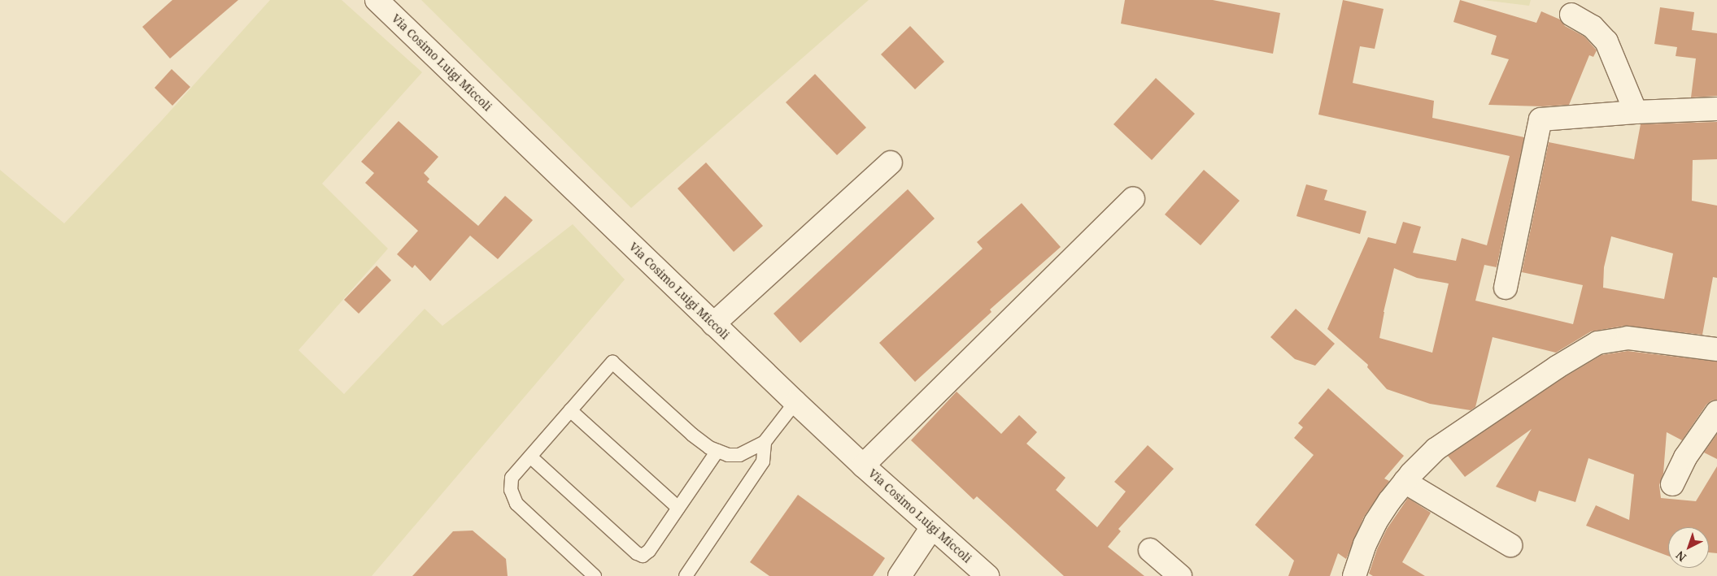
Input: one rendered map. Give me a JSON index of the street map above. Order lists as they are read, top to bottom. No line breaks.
{"streets":{"street":["Via Cosimo Luigi Miccoli"]},"north":"bottom left"}
